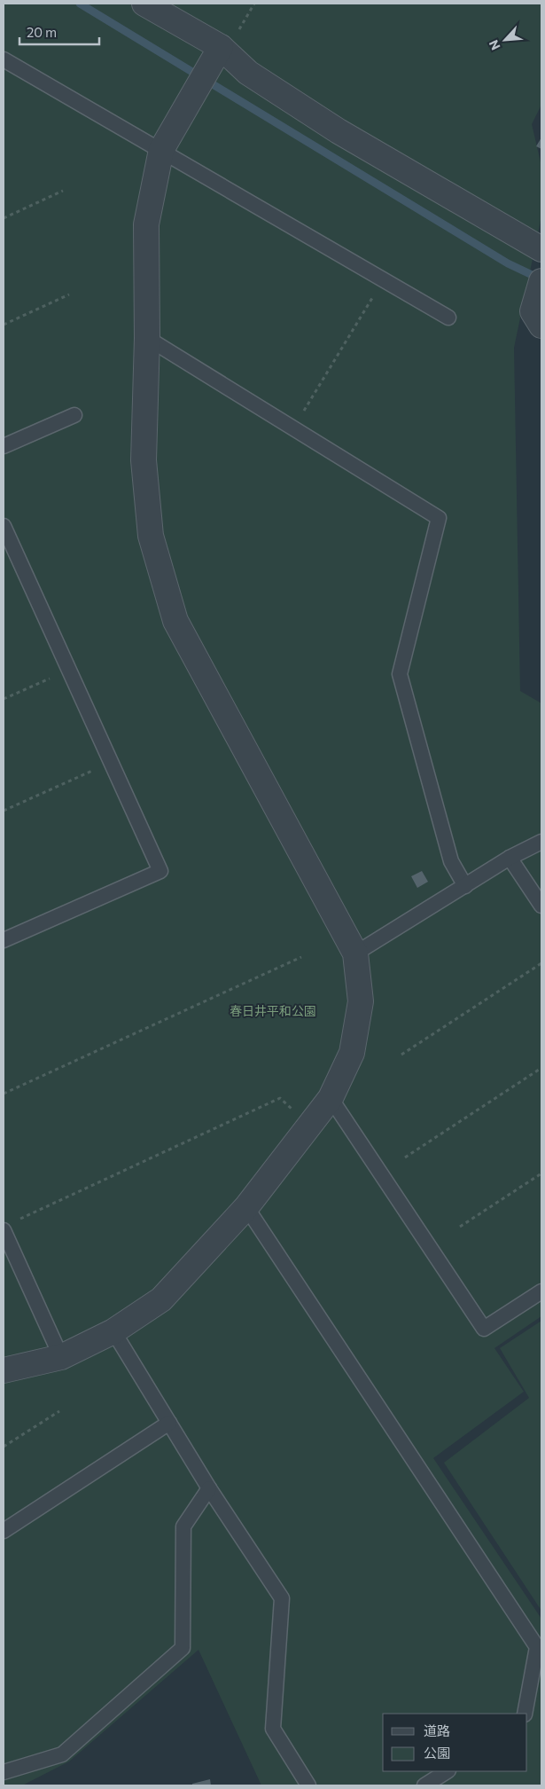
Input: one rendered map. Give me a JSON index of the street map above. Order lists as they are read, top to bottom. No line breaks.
{"parks":["春日井平和公園"],"legend":["道路","公園"],"scale_bar":"20 m","north":"bottom left"}
